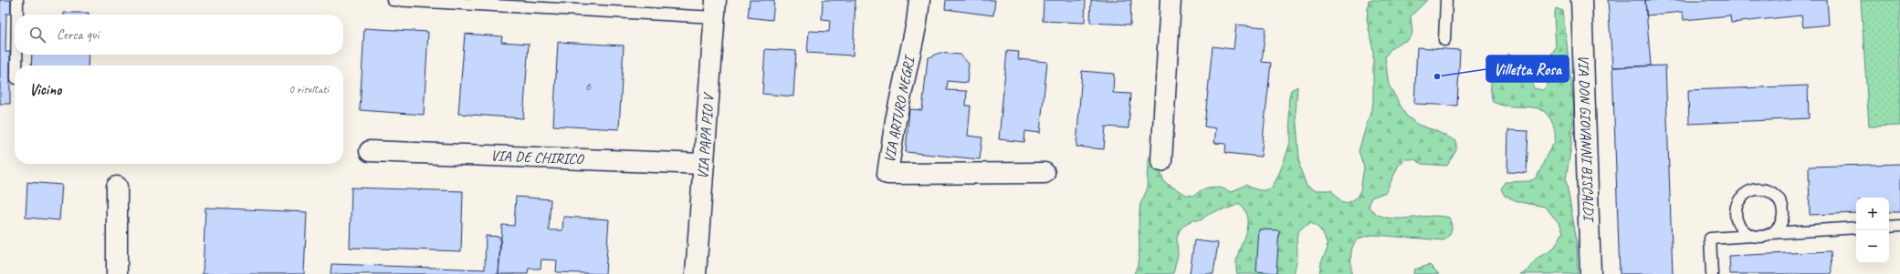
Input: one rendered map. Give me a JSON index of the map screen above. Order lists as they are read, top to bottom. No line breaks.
{"streets":{"street":["VIA ARTURO NEGRI","VIA PAPA PIO V","VIA DON GIOVANNI BISCALDI","VIA DE CHIRICO"]},"crossings":[["VIA PAPA PIO V","VIA DE CHIRICO"]],"places":["Villetta Rosa"],"house_numbers":["6"],"page":{"search":"Cerca qui","heading":["Vicino","0 risultati"],"map_buttons":["+","−"]}}
